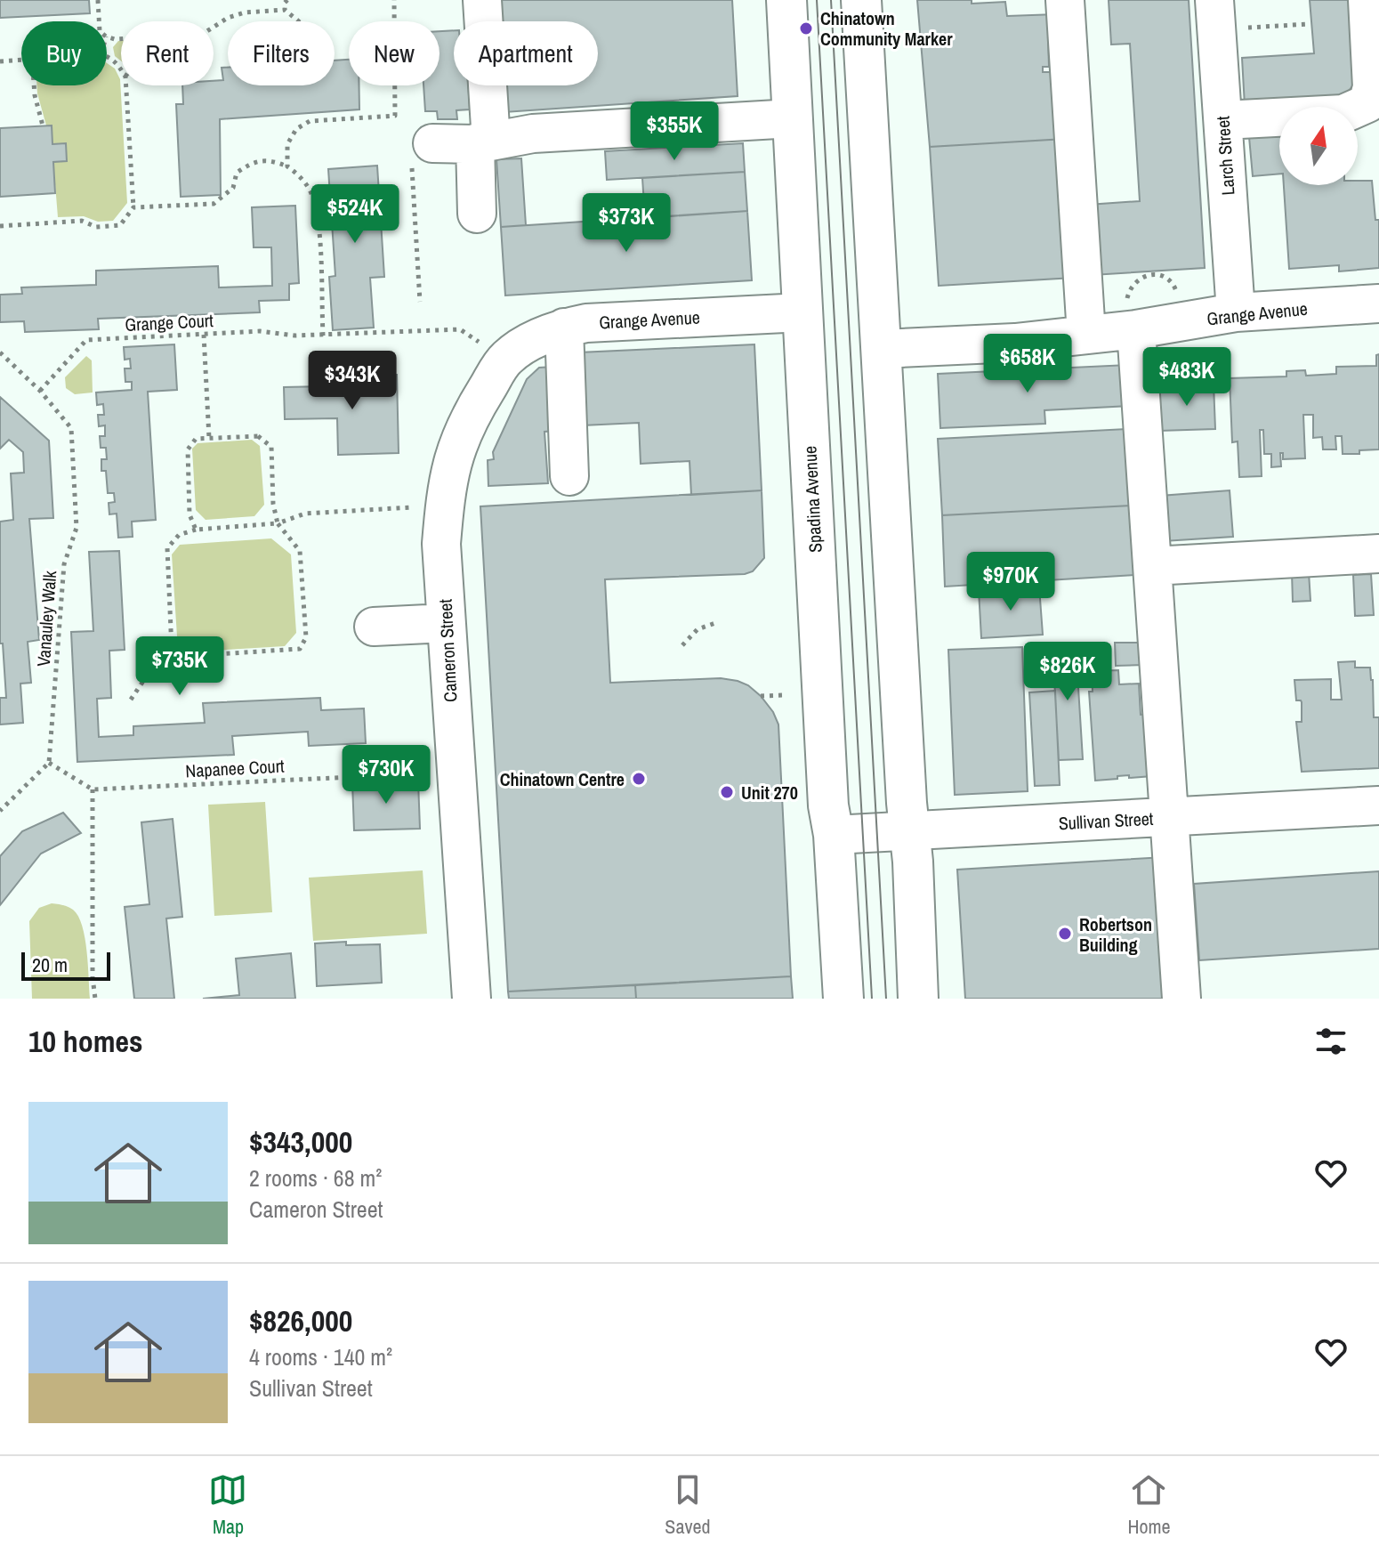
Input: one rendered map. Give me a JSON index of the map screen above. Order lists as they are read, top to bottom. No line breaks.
{"streets":{"main road":["Spadina Avenue"],"street":["Larch Street","Grange Avenue","Cameron Street","Sullivan Street"],"path":["Grange Court","Vanauley Walk","Napanee Court"]},"crossings":[["Larch Street","Grange Avenue"],["Grange Avenue","Grange Court"],["Grange Avenue","Spadina Avenue"],["Grange Avenue","Cameron Street"],["Grange Court","Vanauley Walk"],["Grange Court","Cameron Street"],["Spadina Avenue","Sullivan Street"]],"places":["Chinatown Community Marker","Chinatown Centre","Unit 270","Robertson Building"],"scale_bar":"20 m","north":"top","page":{"chip":["Buy","Rent","Filters","New","Apartment"],"price":["$355K","$524K","$373K","$658K","$483K","$343K","$970K","$735K","$826K","$730K"],"scale":"20 m","heading":"10 homes","list":[{"name":"$343,000","note":"2 rooms · 68 m² · Cameron Street"},{"name":"$826,000","note":"4 rooms · 140 m² · Sullivan Street"}],"tabs":["Map","Saved","Home"]}}
